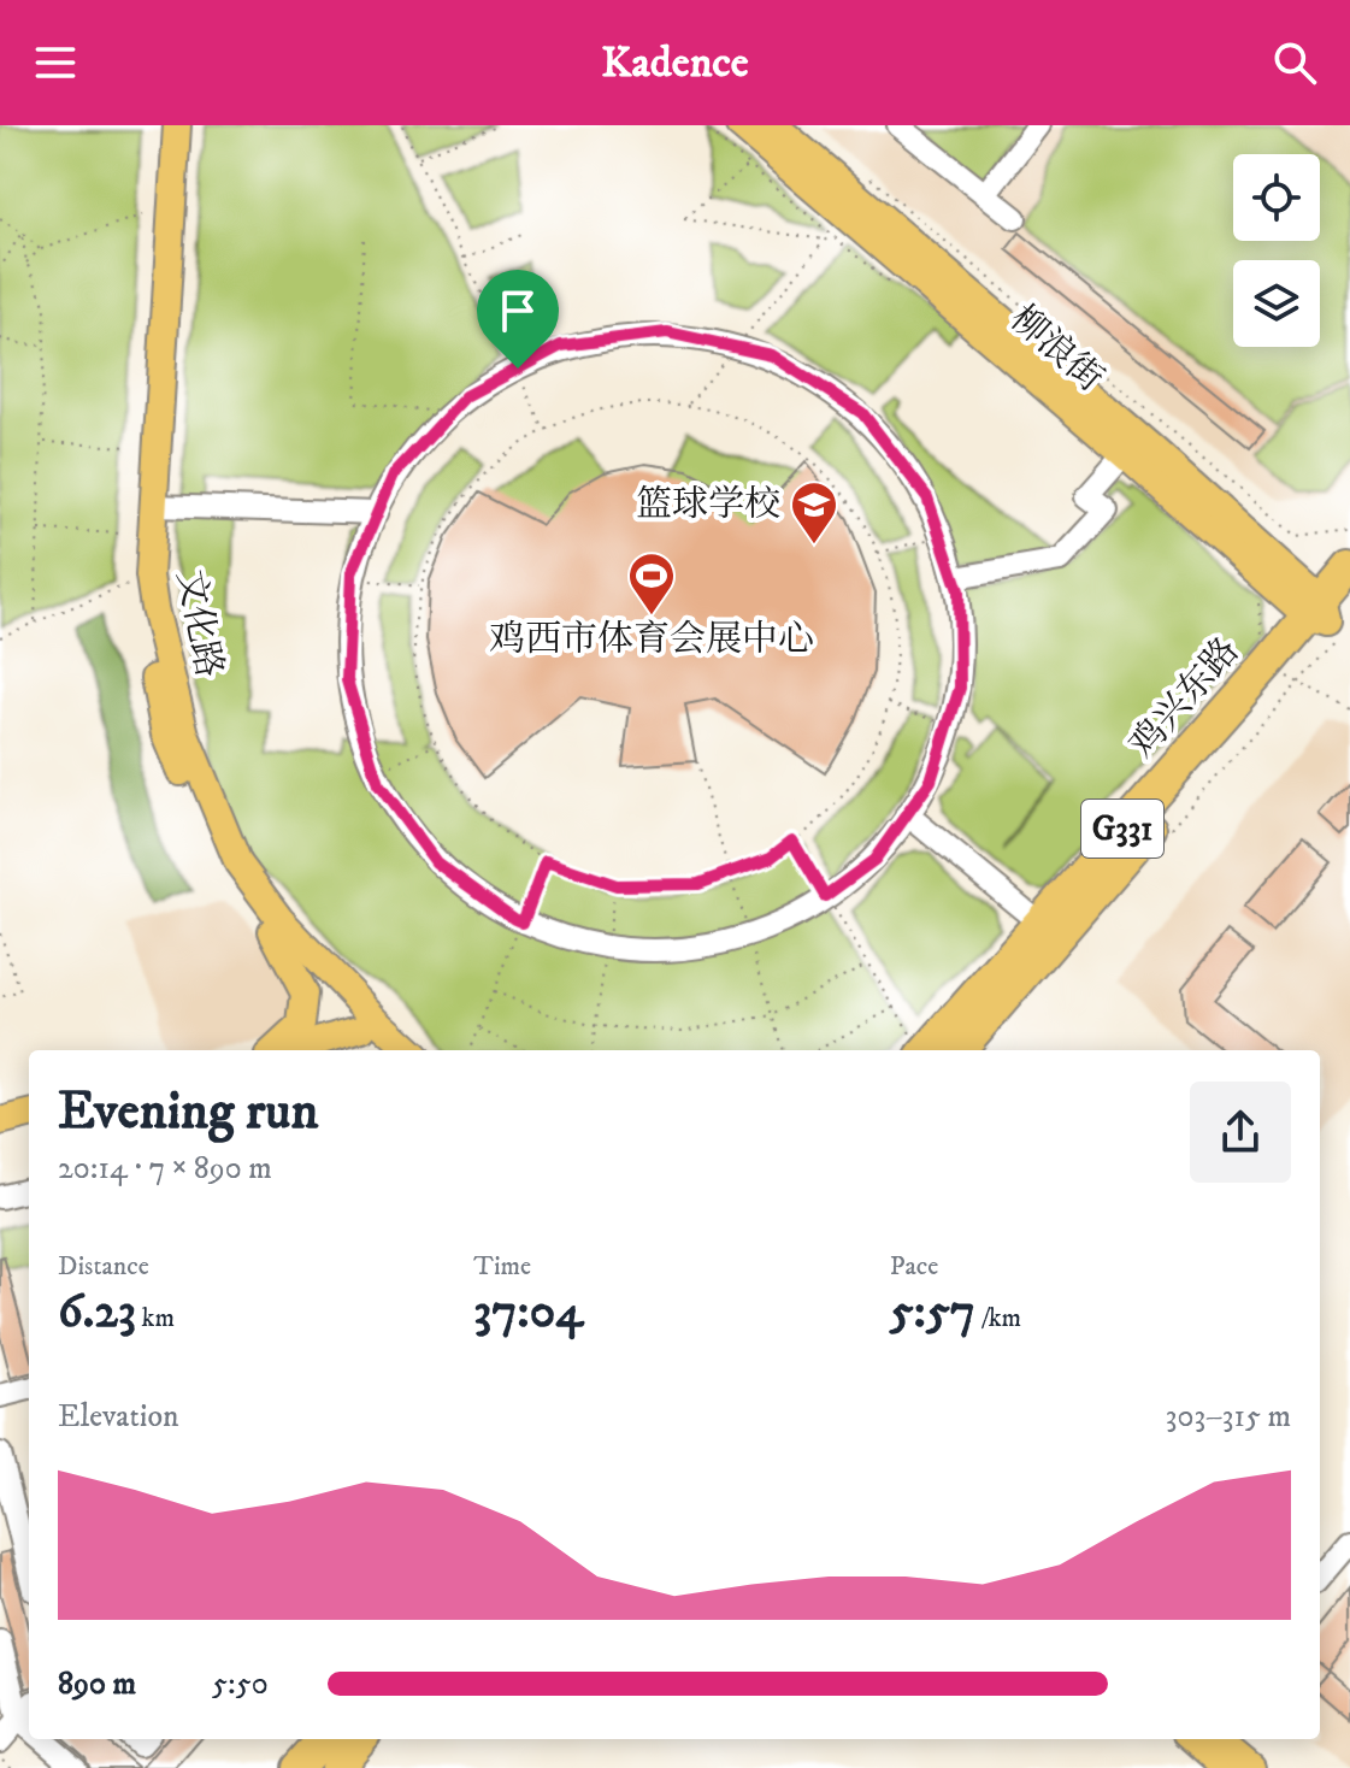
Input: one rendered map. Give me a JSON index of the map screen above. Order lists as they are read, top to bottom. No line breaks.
{"streets":{"highway":["鸡兴东路","G331"],"main road":["柳浪街","文化路"]},"crossings":[["柳浪街","鸡兴东路"]],"places":{"school or university":["篮球学校"],"sports":["鸡西市体育会展中心"]},"page":{"header":"Kadence","heading":["Evening run","20:14 · 7 × 890 m"],"stats":[["Distance","6.23 km"],["Time","37:04"],["Pace","5:57 /km"]],"chart":["Elevation","303–315 m"],"list":[{"name":"890 m","note":"5:50"}]}}
